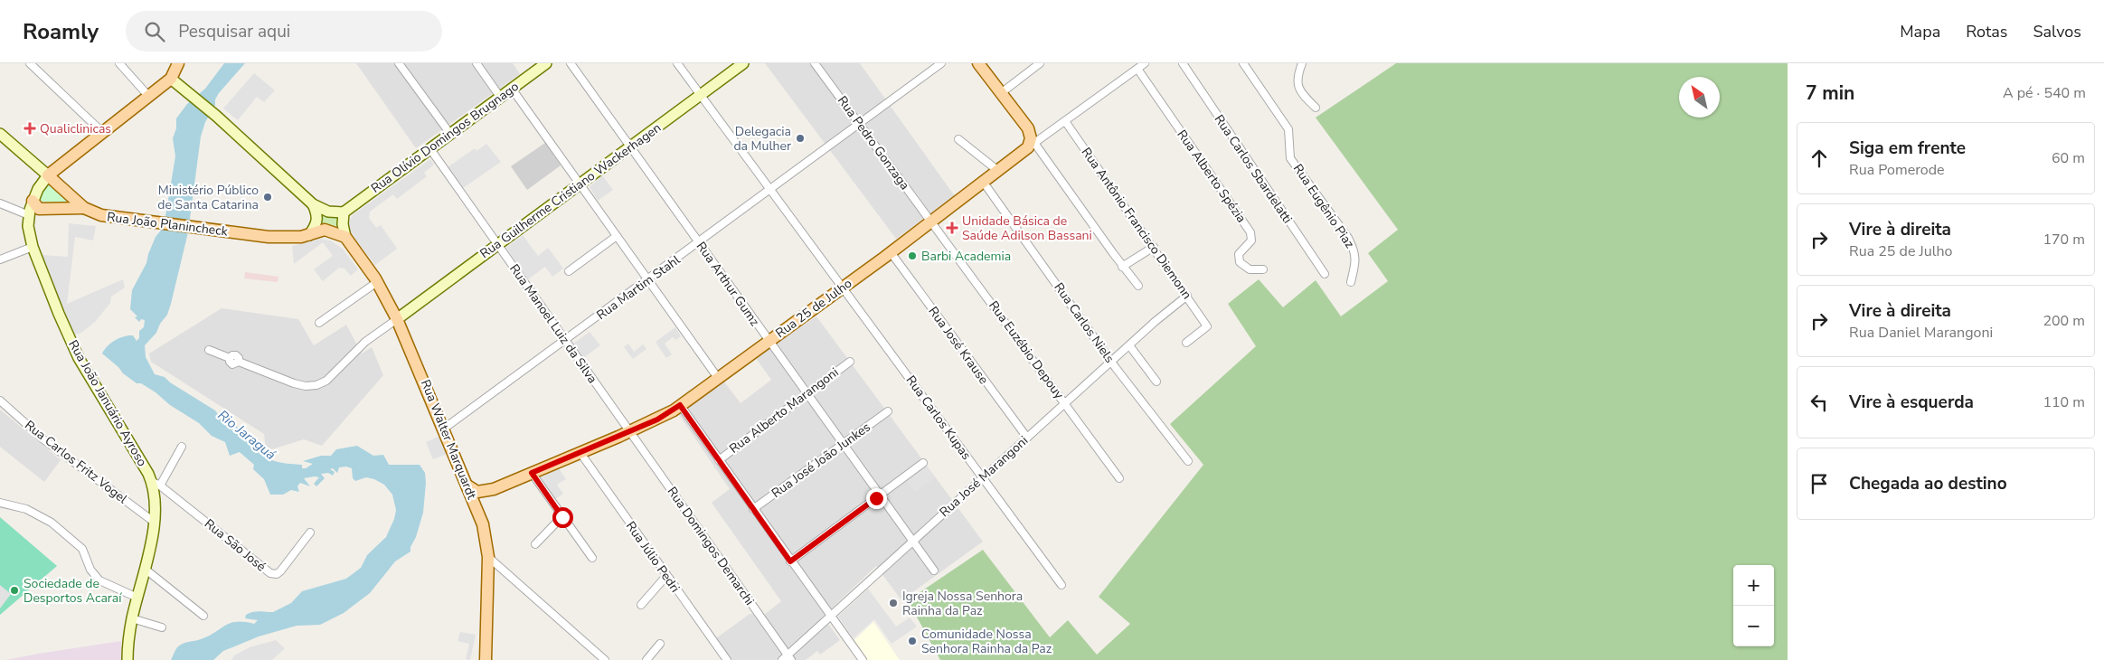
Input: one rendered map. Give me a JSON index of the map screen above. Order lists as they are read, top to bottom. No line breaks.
{"streets":{"main road":["Rua Olívio Domingos Brugnago","Rua Guilherme Cristiano Wackerhagen","Rua João Planincheck","Rua 25 de Julho","Rua João Januário Ayroso","Rua Walter Marquardt"],"street":["Rua Pedro Gonzaga","Rua Carlos Sbardelatti","Rua Alberto Spézia","Rua Eugênio Piaz","Rua Antônio Francisco Diemonn","Rua Arthur Gumz","Rua Martim Stahl","Rua Carlos Niels","Rua Manoel Luiz da Silva","Rua José Krause","Rua Euzébio Depouy","Rua Alberto Marangoni","Rua Carlos Kupas","Rua José João Junkes","Rua Carlos Fritz Vogel","Rua José Marangoni","Rua São José","Rua Domingos Demarchi","Rua Júlio Pedri"]},"crossings":[["Rua Olívio Domingos Brugnago","Rua Manoel Luiz da Silva"],["Rua Olívio Domingos Brugnago","Rua Walter Marquardt"],["Rua Pedro Gonzaga","Rua Martim Stahl"],["Rua Pedro Gonzaga","Rua 25 de Julho"],["Rua Pedro Gonzaga","Rua Euzébio Depouy"],["Rua Guilherme Cristiano Wackerhagen","Rua Arthur Gumz"],["Rua Guilherme Cristiano Wackerhagen","Rua Manoel Luiz da Silva"],["Rua Guilherme Cristiano Wackerhagen","Rua Carlos Kupas"],["Rua Guilherme Cristiano Wackerhagen","Rua Walter Marquardt"],["Rua Antônio Francisco Diemonn","Rua José Marangoni"],["Rua João Planincheck","Rua João Januário Ayroso"],["Rua Arthur Gumz","Rua Martim Stahl"],["Rua Arthur Gumz","Rua 25 de Julho"],["Rua Arthur Gumz","Rua Alberto Marangoni"],["Rua Arthur Gumz","Rua José João Junkes"],["Rua Arthur Gumz","Rua José Marangoni"],["Rua Martim Stahl","Rua Manoel Luiz da Silva"],["Rua Martim Stahl","Rua Carlos Kupas"],["Rua Martim Stahl","Rua Walter Marquardt"],["Rua 25 de Julho","Rua Carlos Niels"],["Rua 25 de Julho","Rua Manoel Luiz da Silva"],["Rua 25 de Julho","Rua José Krause"],["Rua 25 de Julho","Rua Euzébio Depouy"],["Rua 25 de Julho","Rua Carlos Kupas"],["Rua 25 de Julho","Rua Walter Marquardt"],["Rua 25 de Julho","Rua Domingos Demarchi"],["Rua 25 de Julho","Rua Júlio Pedri"],["Rua Carlos Niels","Rua José Marangoni"],["Rua Manoel Luiz da Silva","Rua Domingos Demarchi"],["Rua José Krause","Rua José Marangoni"],["Rua Euzébio Depouy","Rua José Marangoni"],["Rua João Januário Ayroso","Rua Carlos Fritz Vogel"],["Rua João Januário Ayroso","Rua São José"],["Rua Carlos Kupas","Rua José Marangoni"],["Rua José Marangoni","Rua Domingos Demarchi"]],"water":["Rio Jaraguá"],"places":{"health":["Qualiclinicas","Unidade Básica de Saúde Adilson Bassani"],"other":["Delegacia da Mulher","Ministério Público de Santa Catarina","Barbi Academia","Sociedade de Desportos Acaraí","Igreja Nossa Senhora Rainha da Paz","Comunidade Nossa Senhora Rainha da Paz"]},"north":"top left","page":{"header":"Roamly","search":"Pesquisar aqui","nav":["Mapa","Rotas","Salvos"],"heading":["7 min","A pé · 540 m"],"list":[["Siga em frente","Rua Pomerode","60 m"],["Vire à direita","Rua 25 de Julho","170 m"],["Vire à direita","Rua Daniel Marangoni","200 m"],["Vire à esquerda","110 m"],"Chegada ao destino"],"map_buttons":["+","−"]}}
